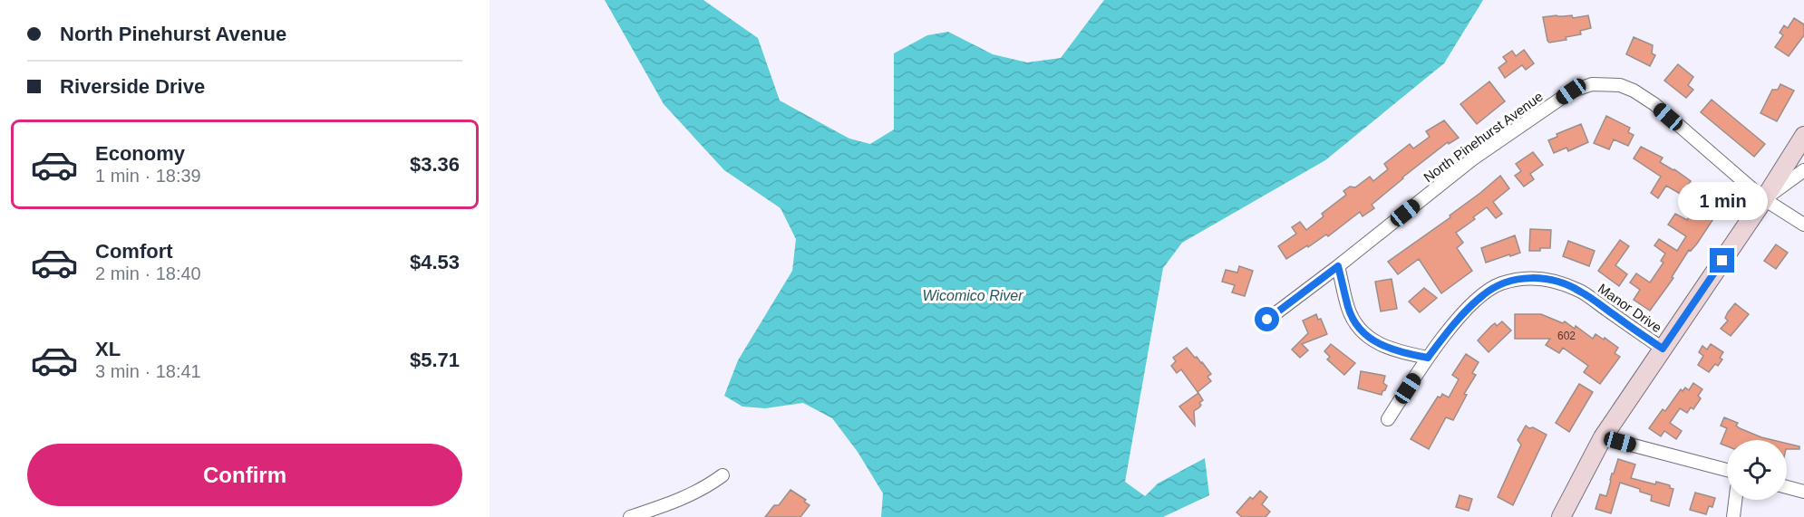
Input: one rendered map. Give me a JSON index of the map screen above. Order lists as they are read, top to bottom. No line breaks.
{"streets":{"street":["North Pinehurst Avenue","Manor Drive"]},"water":["Wicomico River"],"house_numbers":["602"],"page":{"banner":["North Pinehurst Avenue","Riverside Drive"],"list":[{"name":"Economy","note":"1 min · 18:39","value":"$3.36"},{"name":"Comfort","note":"2 min · 18:40","value":"$4.53"},{"name":"XL","note":"3 min · 18:41","value":"$5.71"}],"bubble":"1 min","buttons":"Confirm"}}
